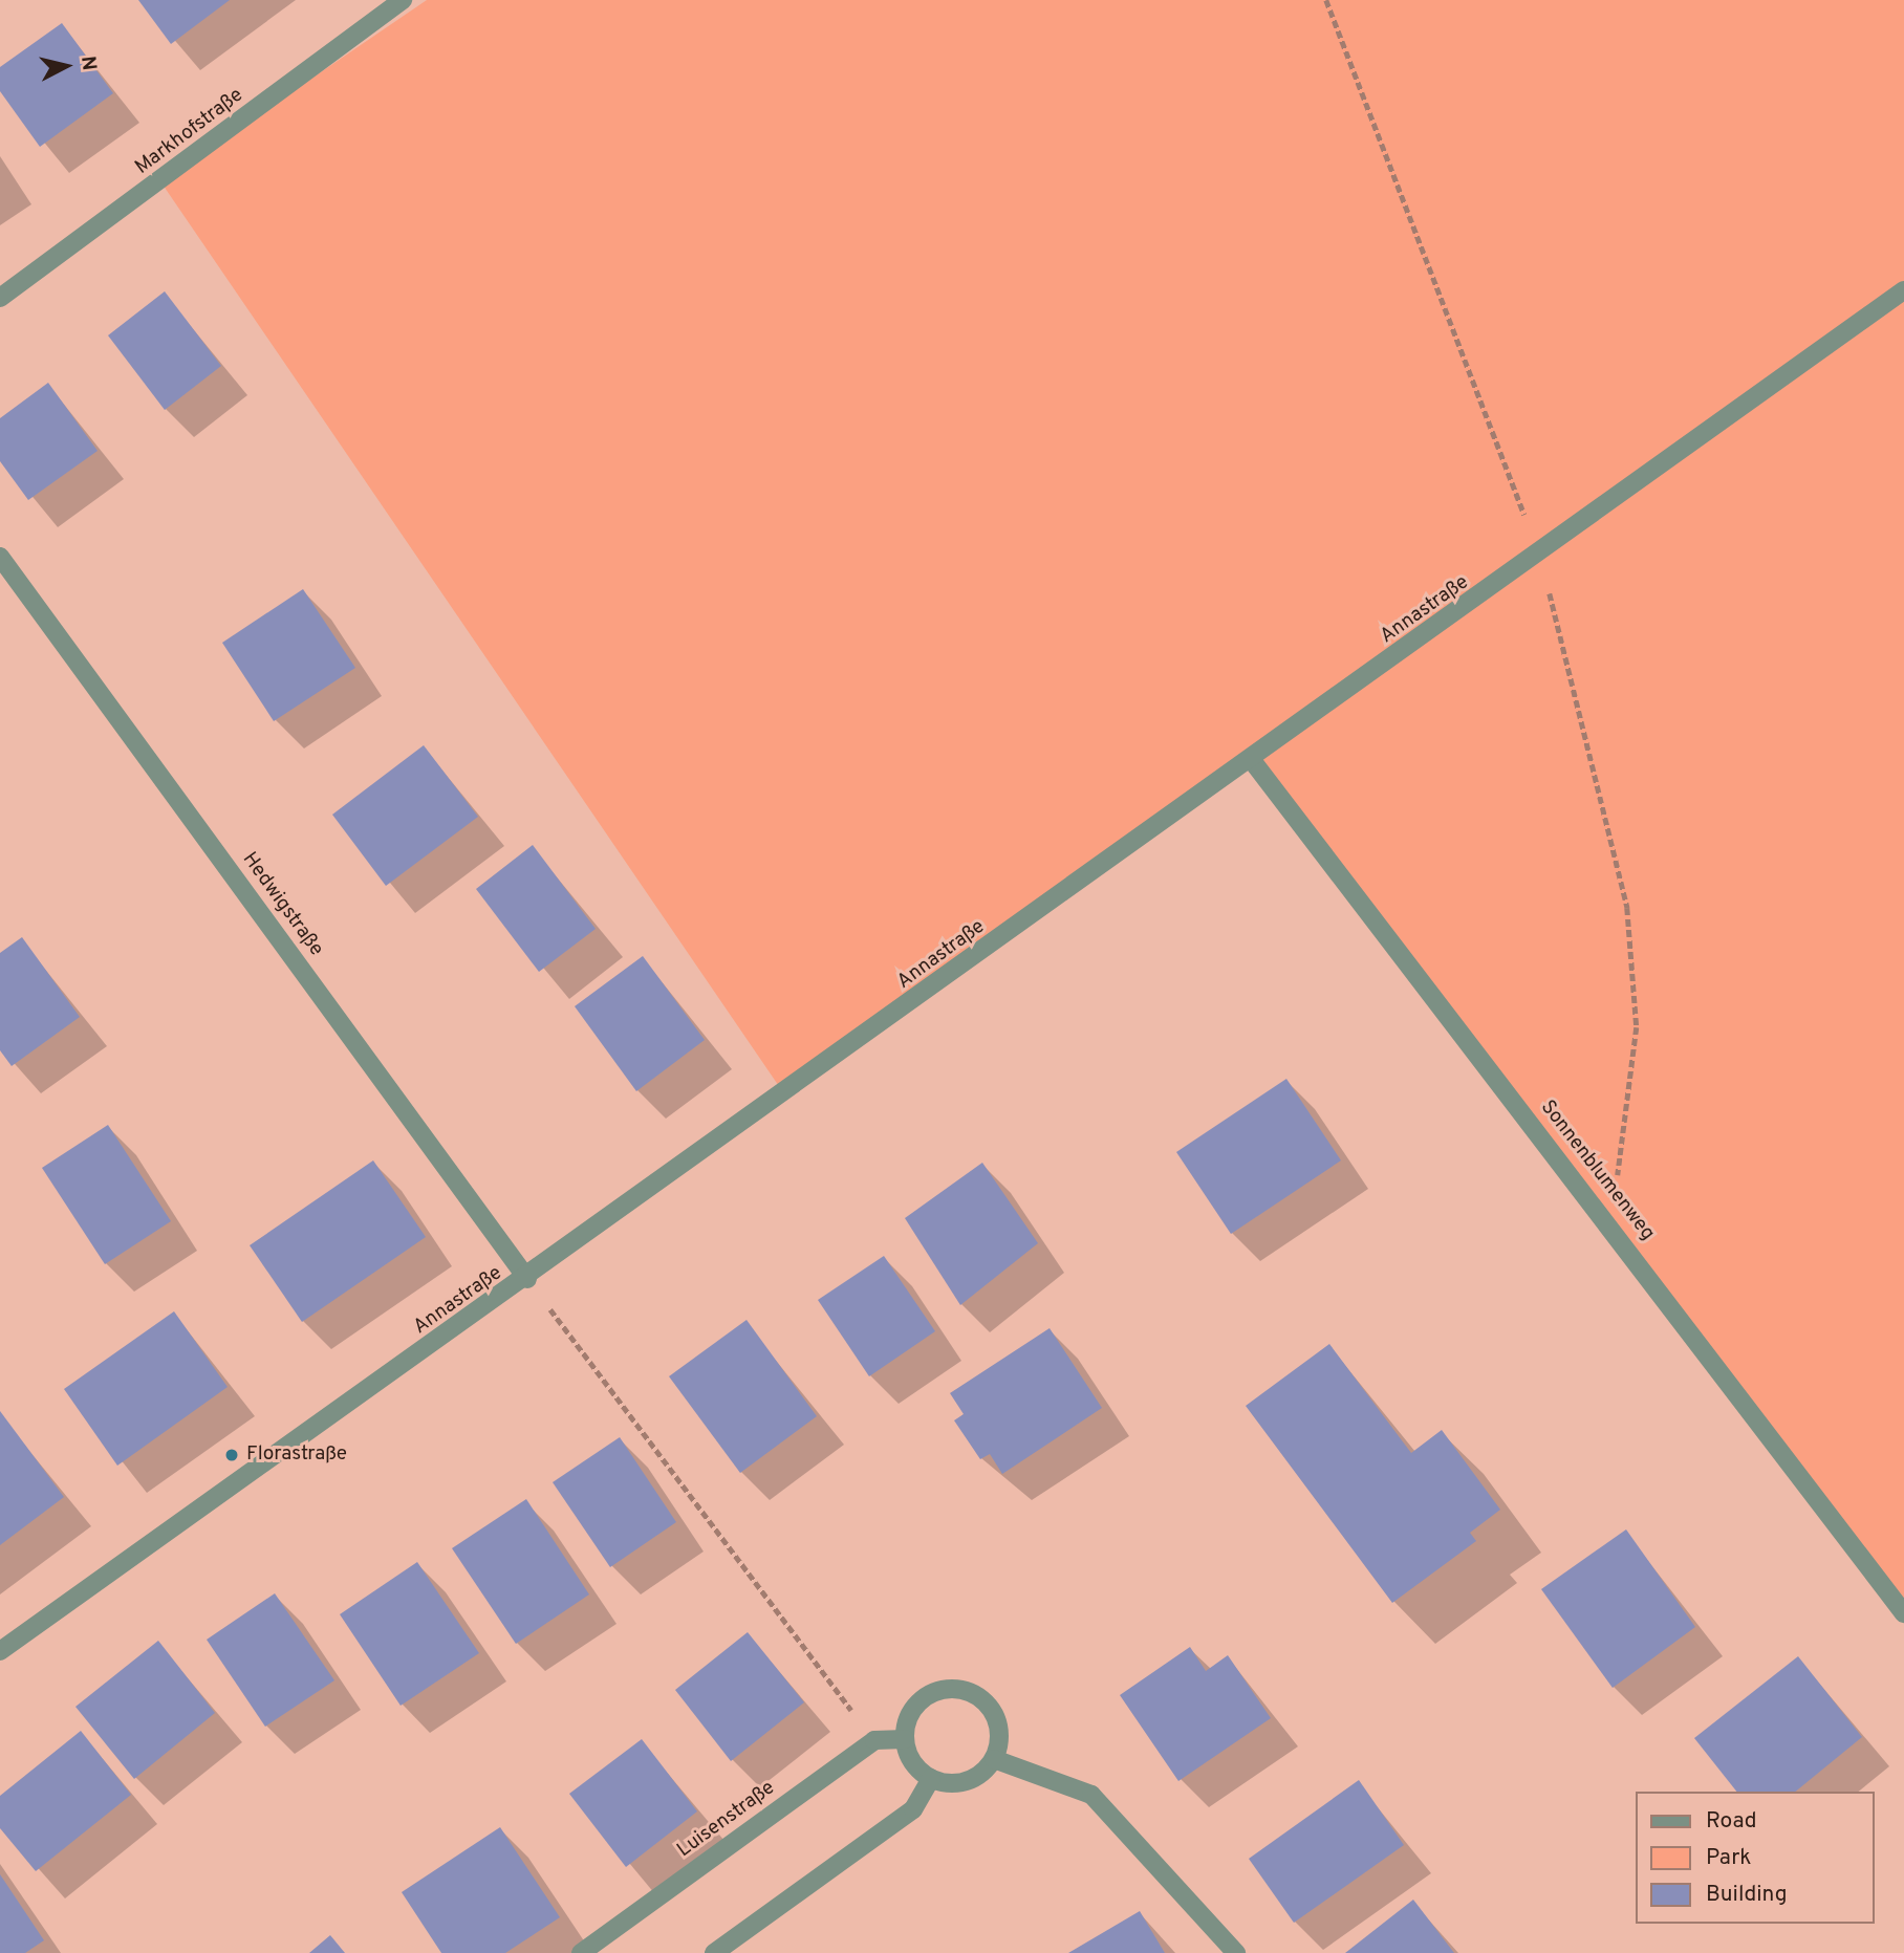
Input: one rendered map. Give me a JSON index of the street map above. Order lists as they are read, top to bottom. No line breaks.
{"streets":{"street":["Markhofstraße","Annastraße","Hedwigstraße","Sonnenblumenweg","Luisenstraße"]},"crossings":[["Annastraße","Hedwigstraße"],["Annastraße","Sonnenblumenweg"]],"places":["Florastraße"],"legend":["Road","Park","Building"],"north":"right"}
